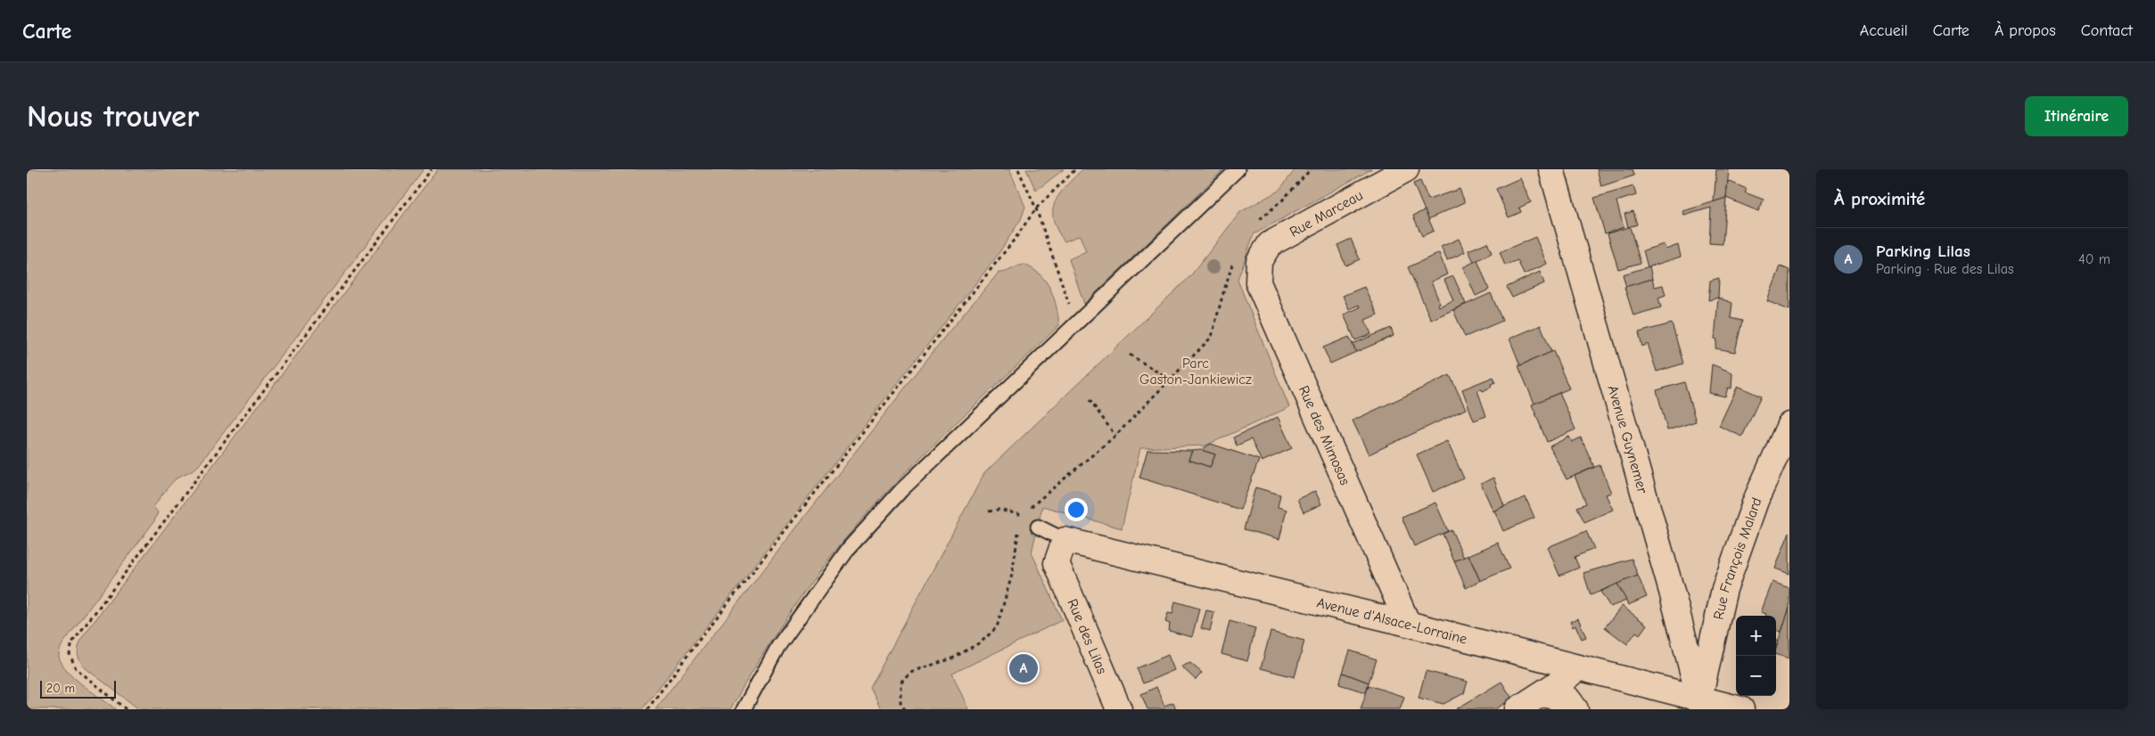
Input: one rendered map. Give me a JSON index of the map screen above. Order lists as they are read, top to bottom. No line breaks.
{"streets":{"street":["Rue Marceau","Rue des Mimosas","Avenue Guynemer","Rue François Malard","Avenue d'Alsace-Lorraine","Rue des Lilas"]},"crossings":[["Rue Marceau","Rue des Mimosas"],["Rue des Mimosas","Avenue d'Alsace-Lorraine"],["Avenue Guynemer","Rue François Malard"],["Avenue Guynemer","Avenue d'Alsace-Lorraine"],["Rue François Malard","Avenue d'Alsace-Lorraine"],["Avenue d'Alsace-Lorraine","Rue des Lilas"]],"parks":["Parc Gaston-Jankiewicz"],"scale_bar":"20 m","page":{"header":"Carte","nav":["Accueil","Carte","À propos","Contact"],"buttons":"Itinéraire","title":"Nous trouver","heading":"À proximité","list":[{"mark":"A","name":"Parking Lilas","note":"Parking · Rue des Lilas","value":"40 m"}],"map_buttons":["+","−"],"pins":"A","scale":"20 m"}}
